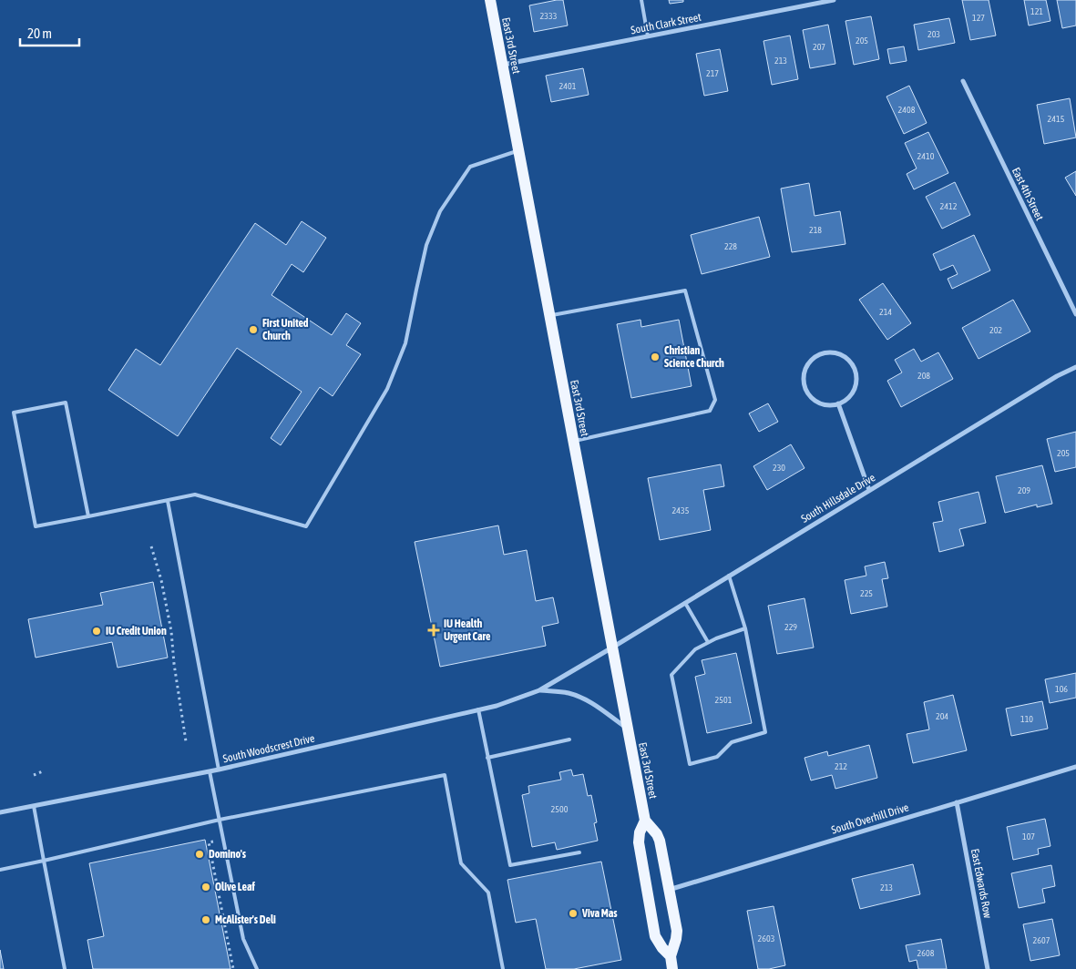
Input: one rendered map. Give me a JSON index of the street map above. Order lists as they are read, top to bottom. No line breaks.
{"streets":{"main road":["East 3rd Street"],"street":["South Clark Street","East 4th Street","South Hillsdale Drive","South Woodscrest Drive","South Overhill Drive","East Edwards Row"]},"crossings":[["South Clark Street","East 3rd Street"],["East 3rd Street","South Hillsdale Drive"],["East 3rd Street","South Woodscrest Drive"],["East 3rd Street","South Overhill Drive"],["South Hillsdale Drive","South Woodscrest Drive"],["South Overhill Drive","East Edwards Row"]],"places":{"other":["First United Church","Christian Science Church","IU Credit Union","Domino's","Olive Leaf","Viva Mas","McAlister's Deli"],"health":["IU Health Urgent Care"]},"house_numbers":["121","2333","127","203","205","207","213","217","2401","2408","2415","2410","2412","218","228","214","202","208","205","230","209","2435","225","229","106","2501","204","110","212","2500","107","213","2603","2607","2608"],"scale_bar":"20 m"}
